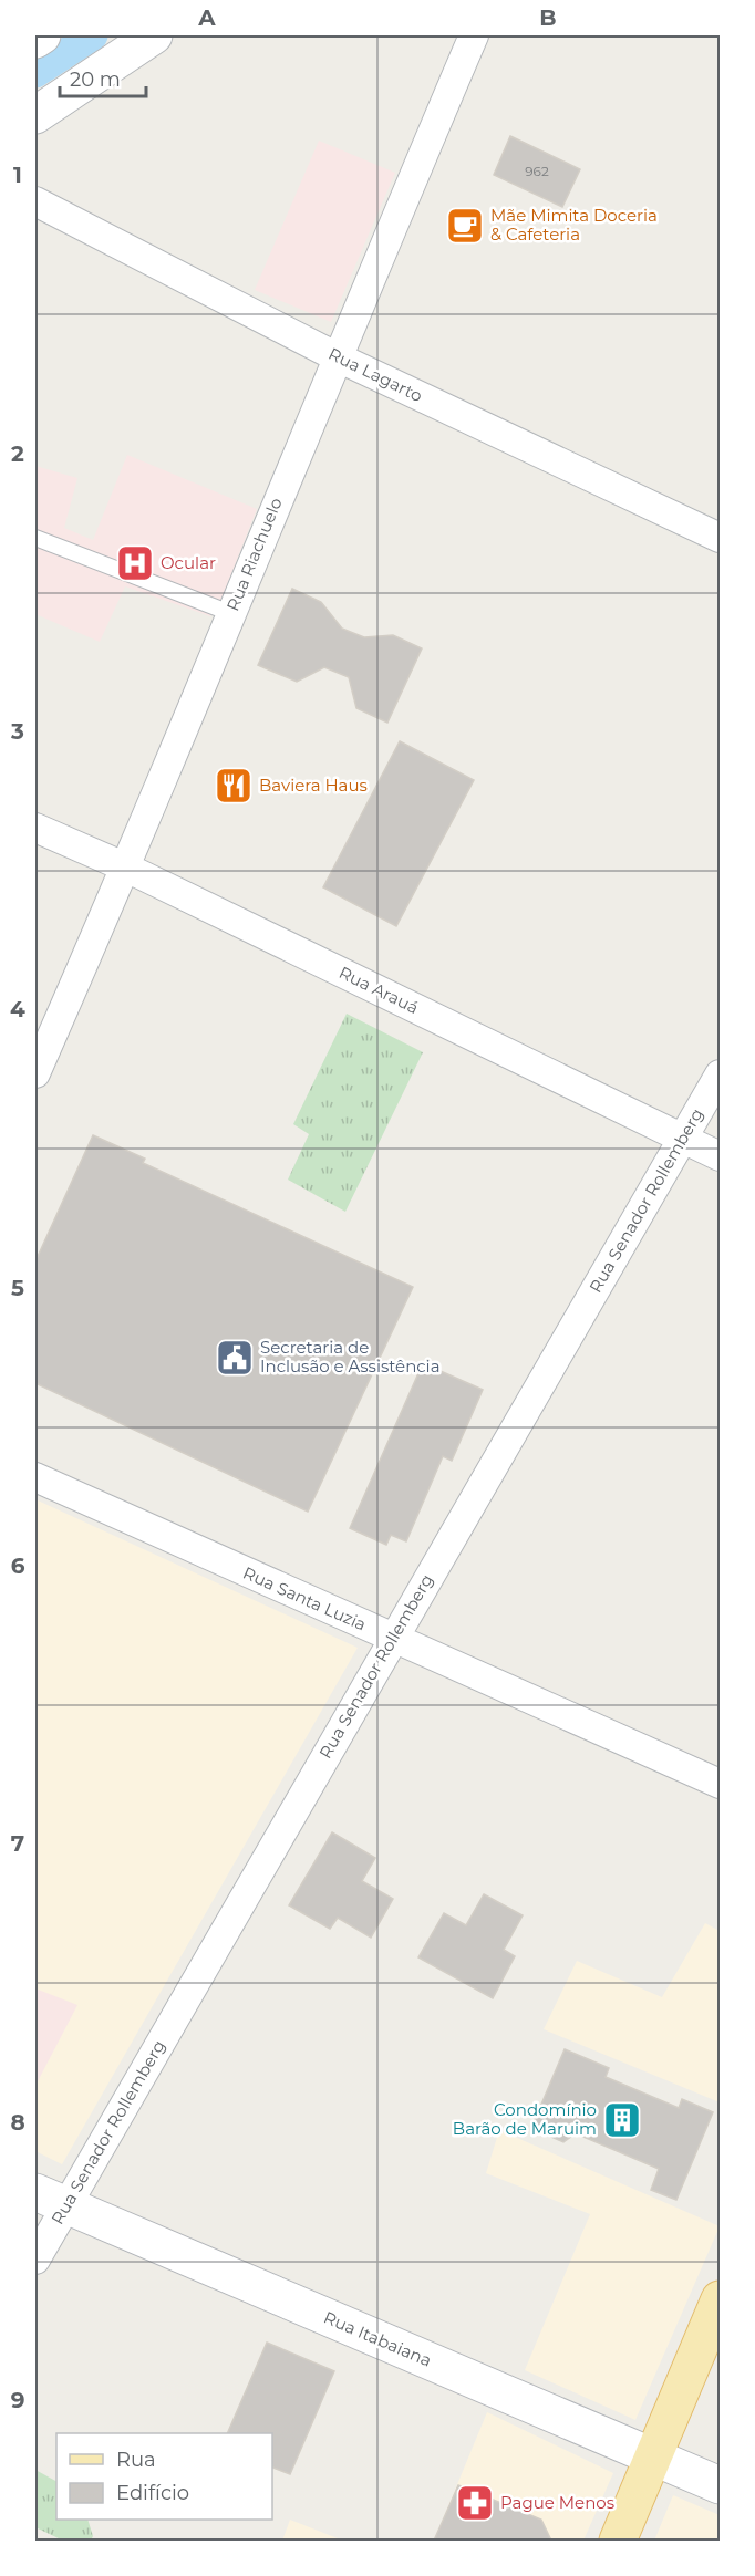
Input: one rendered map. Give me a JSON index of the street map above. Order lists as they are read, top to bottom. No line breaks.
{"streets":{"main road":["Rua Itabaiana"],"street":["Rua Lagarto","Rua Riachuelo","Rua Arauá","Rua Senador Rollemberg","Rua Santa Luzia"]},"crossings":[["Rua Lagarto","Rua Riachuelo"],["Rua Riachuelo","Rua Arauá"],["Rua Arauá","Rua Senador Rollemberg"],["Rua Senador Rollemberg","Rua Santa Luzia"],["Rua Senador Rollemberg","Rua Itabaiana"]],"places":{"cafe":["Mãe Mimita Doceria & Cafeteria"],"hospital":["Ocular"],"restaurant":["Baviera Haus"],"public building":["Secretaria de Inclusão e Assistência"],"building":["Condomínio Barão de Maruim"],"pharmacy":["Pague Menos"]},"house_numbers":["962"],"legend":["Rua","Edifício"],"scale_bar":"20 m","grid":{"columns":["A","B"],"rows":["1","2","3","4","5","6","7","8","9"]}}
